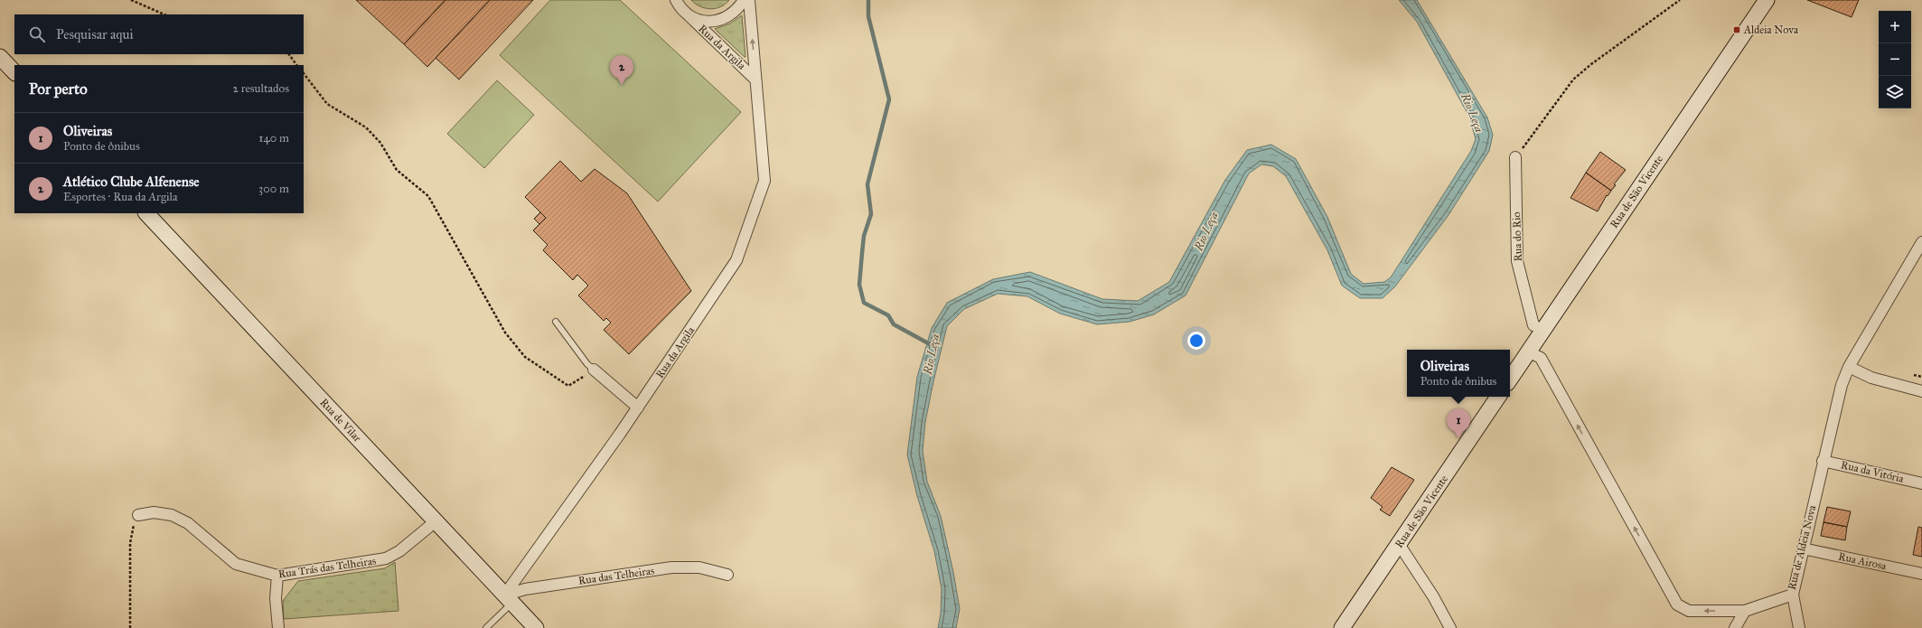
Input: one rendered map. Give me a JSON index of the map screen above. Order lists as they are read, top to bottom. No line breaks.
{"streets":{"main road":["Rua de São Vicente","Rua de Vilar"],"street":["Rua da Argila","Rua do Rio","Rua da Vitória","Rua de Aldeia Nova","Rua Airosa","Rua Trás das Telheiras","Rua das Telheiras"]},"crossings":[["Rua da Argila","Rua de Vilar"],["Rua da Argila","Rua das Telheiras"],["Rua de São Vicente","Rua do Rio"],["Rua de São Vicente","Rua de Aldeia Nova"],["Rua de Vilar","Rua Trás das Telheiras"],["Rua de Vilar","Rua das Telheiras"],["Rua da Vitória","Rua de Aldeia Nova"],["Rua de Aldeia Nova","Rua Airosa"]],"one_way":["Rua de Aldeia Nova"],"water":["Rio Leça"],"places":{"transit":["Aldeia Nova"]},"page":{"map_buttons":["+","−"],"search":"Pesquisar aqui","pins":["2","1"],"heading":["Por perto","2 resultados"],"list":[{"mark":"1","name":"Oliveiras","note":"Ponto de ônibus","value":"140 m"},{"mark":"2","name":"Atlético Clube Alfenense","note":"Esportes · Rua da Argila","value":"300 m"}],"popup":["Oliveiras","Ponto de ônibus"]}}
